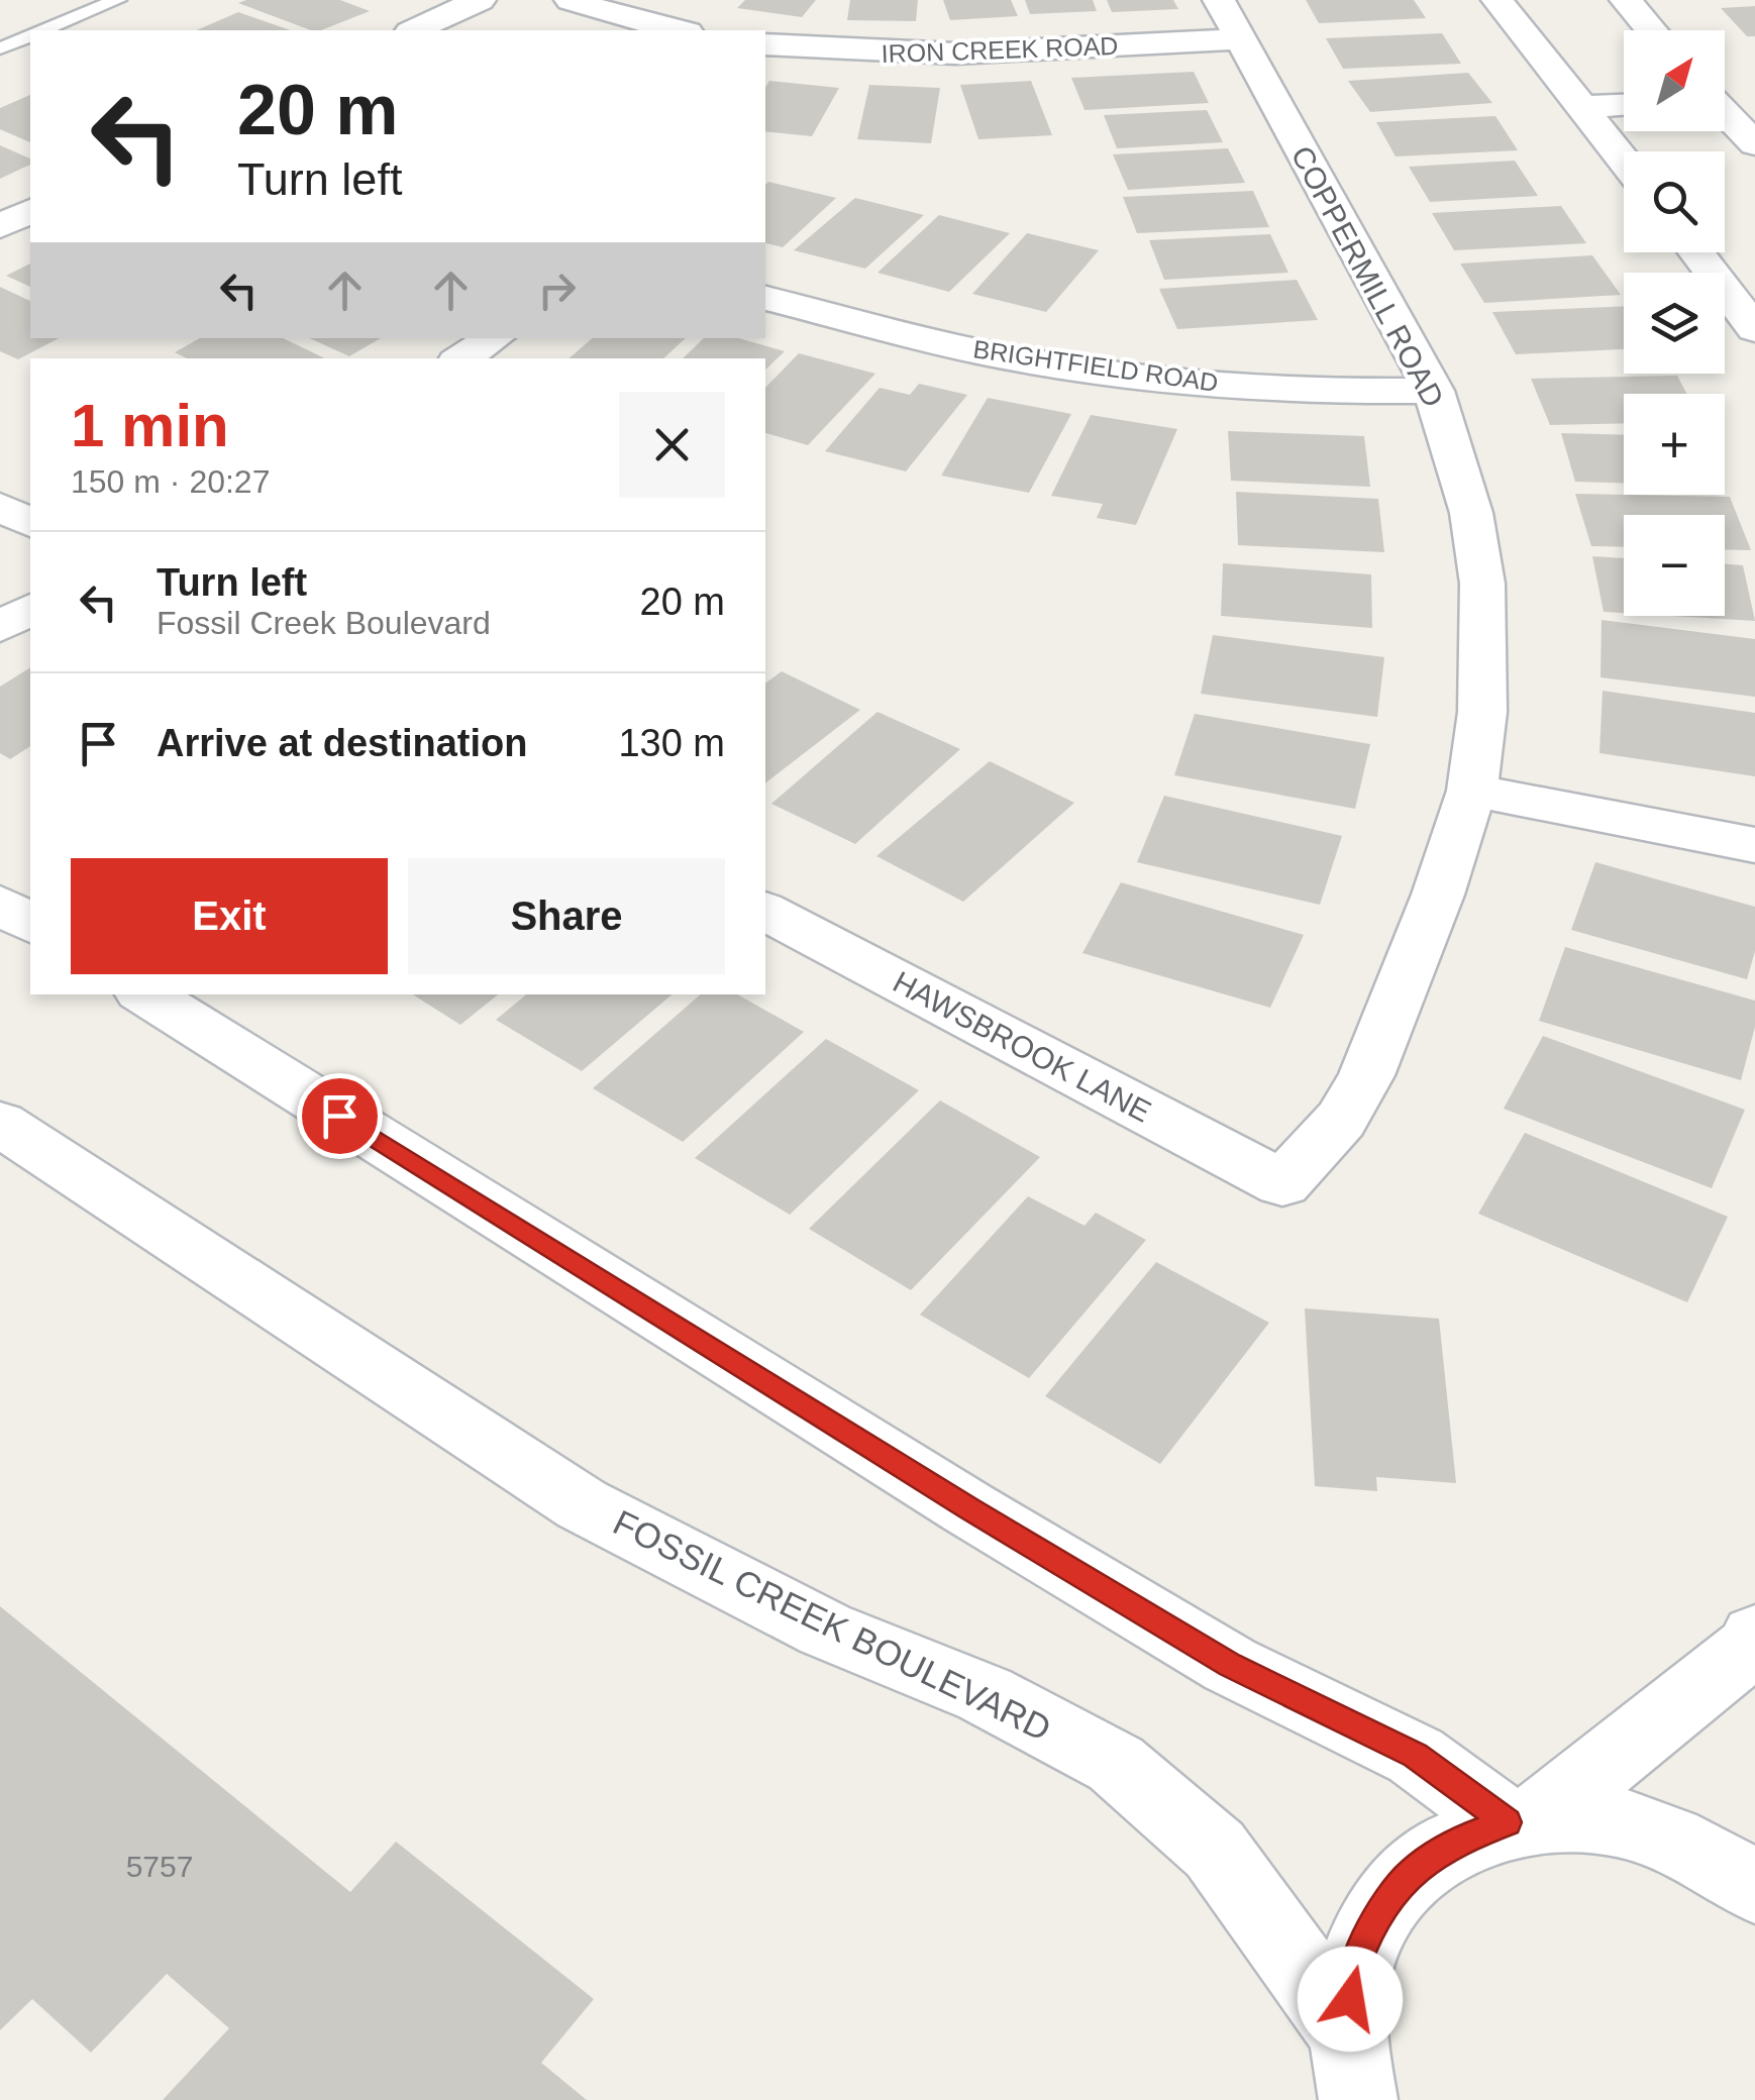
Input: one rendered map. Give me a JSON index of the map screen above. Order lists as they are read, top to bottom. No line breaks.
{"streets":{"street":["IRON CREEK ROAD","COPPERMILL ROAD","BRIGHTFIELD ROAD","HAWSBROOK LANE","FOSSIL CREEK BOULEVARD"]},"crossings":[["IRON CREEK ROAD","COPPERMILL ROAD"],["COPPERMILL ROAD","BRIGHTFIELD ROAD"],["COPPERMILL ROAD","HAWSBROOK LANE"]],"house_numbers":["5757"],"north":"top right","page":{"map_buttons":["+","−"],"turn":["20 m","Turn left"],"heading":["1 min","150 m · 20:27"],"list":[{"name":"Turn left","note":"Fossil Creek Boulevard","value":"20 m"},{"name":"Arrive at destination","value":"130 m"}],"buttons":["Exit","Share"]}}
